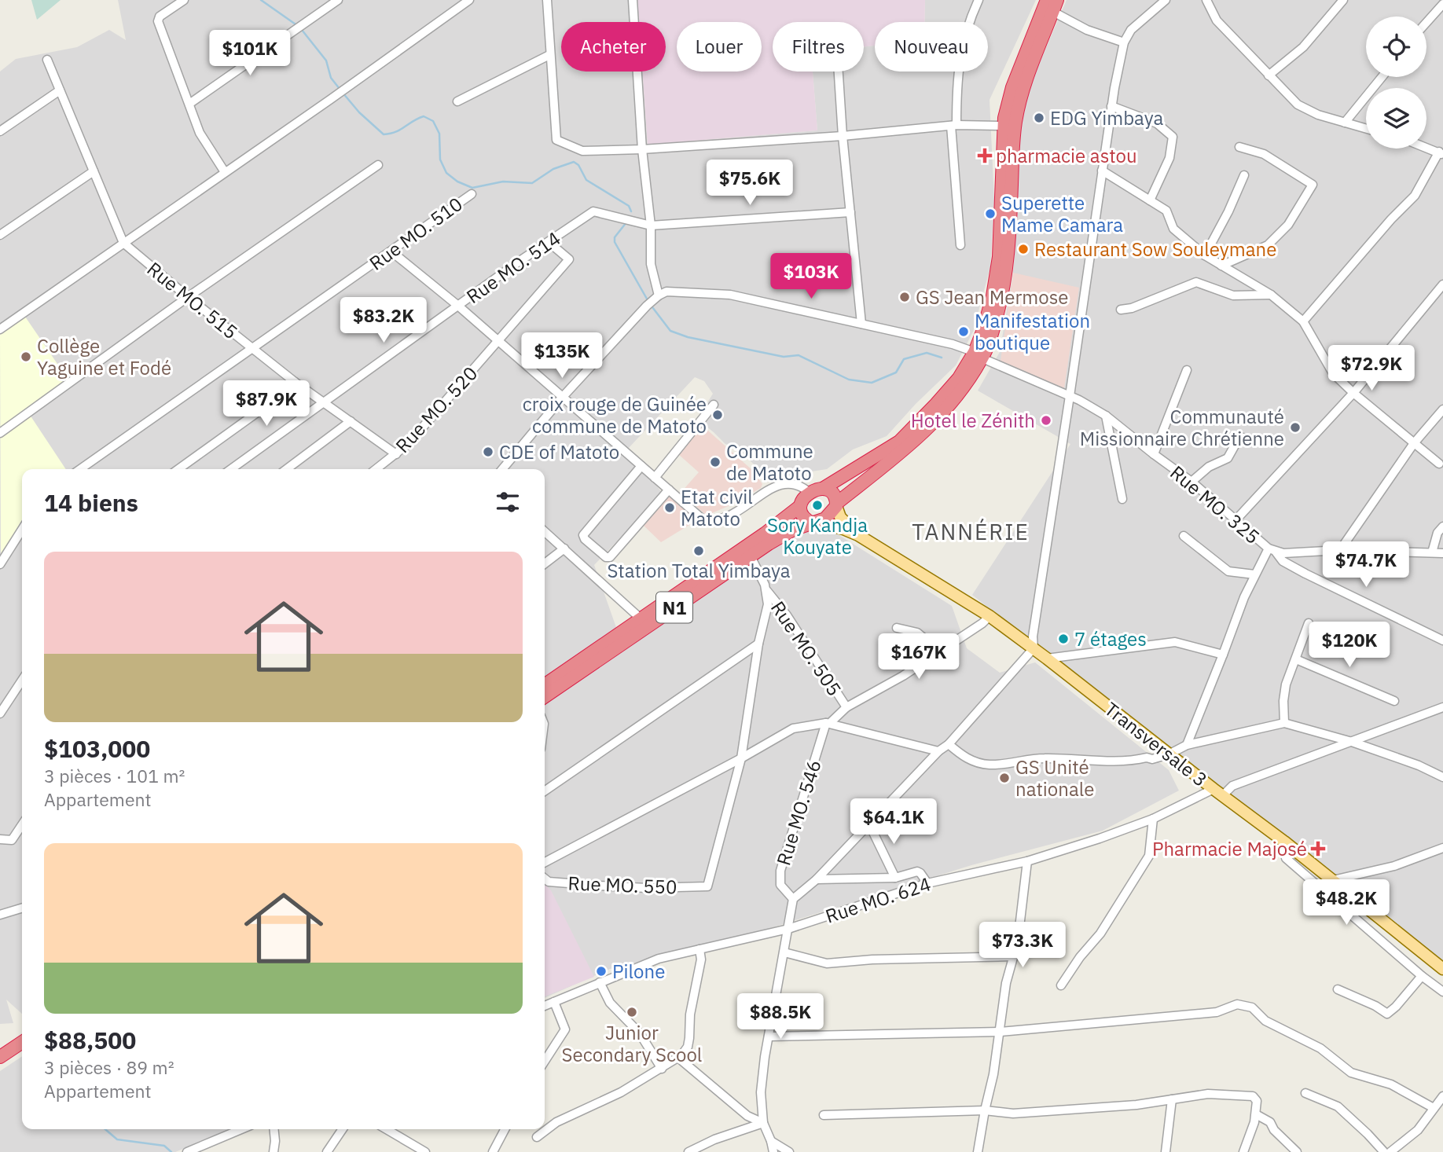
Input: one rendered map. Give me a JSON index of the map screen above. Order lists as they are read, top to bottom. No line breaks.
{"streets":{"highway":["N1"],"main road":["Transversale 3"],"street":["Rue MO. 510","Rue MO. 514","Rue MO. 515","Rue MO. 520","Rue MO. 325","Rue MO. 505","Rue MO. 546","Rue MO. 550","Rue MO. 624"]},"crossings":[["Rue MO. 510","Rue MO. 515"],["Rue MO. 514","Rue MO. 515"],["Rue MO. 514","Rue MO. 520"],["Rue MO. 515","Rue MO. 520"],["N1","Transversale 3"],["Transversale 3","Rue MO. 624"]],"districts":["TANNÉRIE"],"places":{"other":["EDG Yimbaya","Superette Mame Camara","Restaurant Sow Souleymane","GS Jean Mermose","Manifestation boutique","Collège Yaguine et Fodé","croix rouge de Guinée commune de Matoto","Hotel le Zénith","Communauté Missionnaire Chrétienne","CDE of Matoto","Commune de Matoto","Sory Kandja Kouyate","Etat civil Matoto","Station Total Yimbaya","7 étages","GS Unité nationale","Pilone","Junior Secondary Scool"],"health":["pharmacie astou","Pharmacie Majosé"]},"page":{"chip":["Acheter","Louer","Filtres","Nouveau"],"price":["$101K","$75.6K","$103K","$83.2K","$135K","$72.9K","$87.9K","$74.7K","$120K","$167K","$64.1K","$48.2K","$73.3K","$88.5K"],"heading":"14 biens","list":[{"name":"$103,000","note":"3 pièces · 101 m² · Appartement"},{"name":"$88,500","note":"3 pièces · 89 m² · Appartement"}]}}
